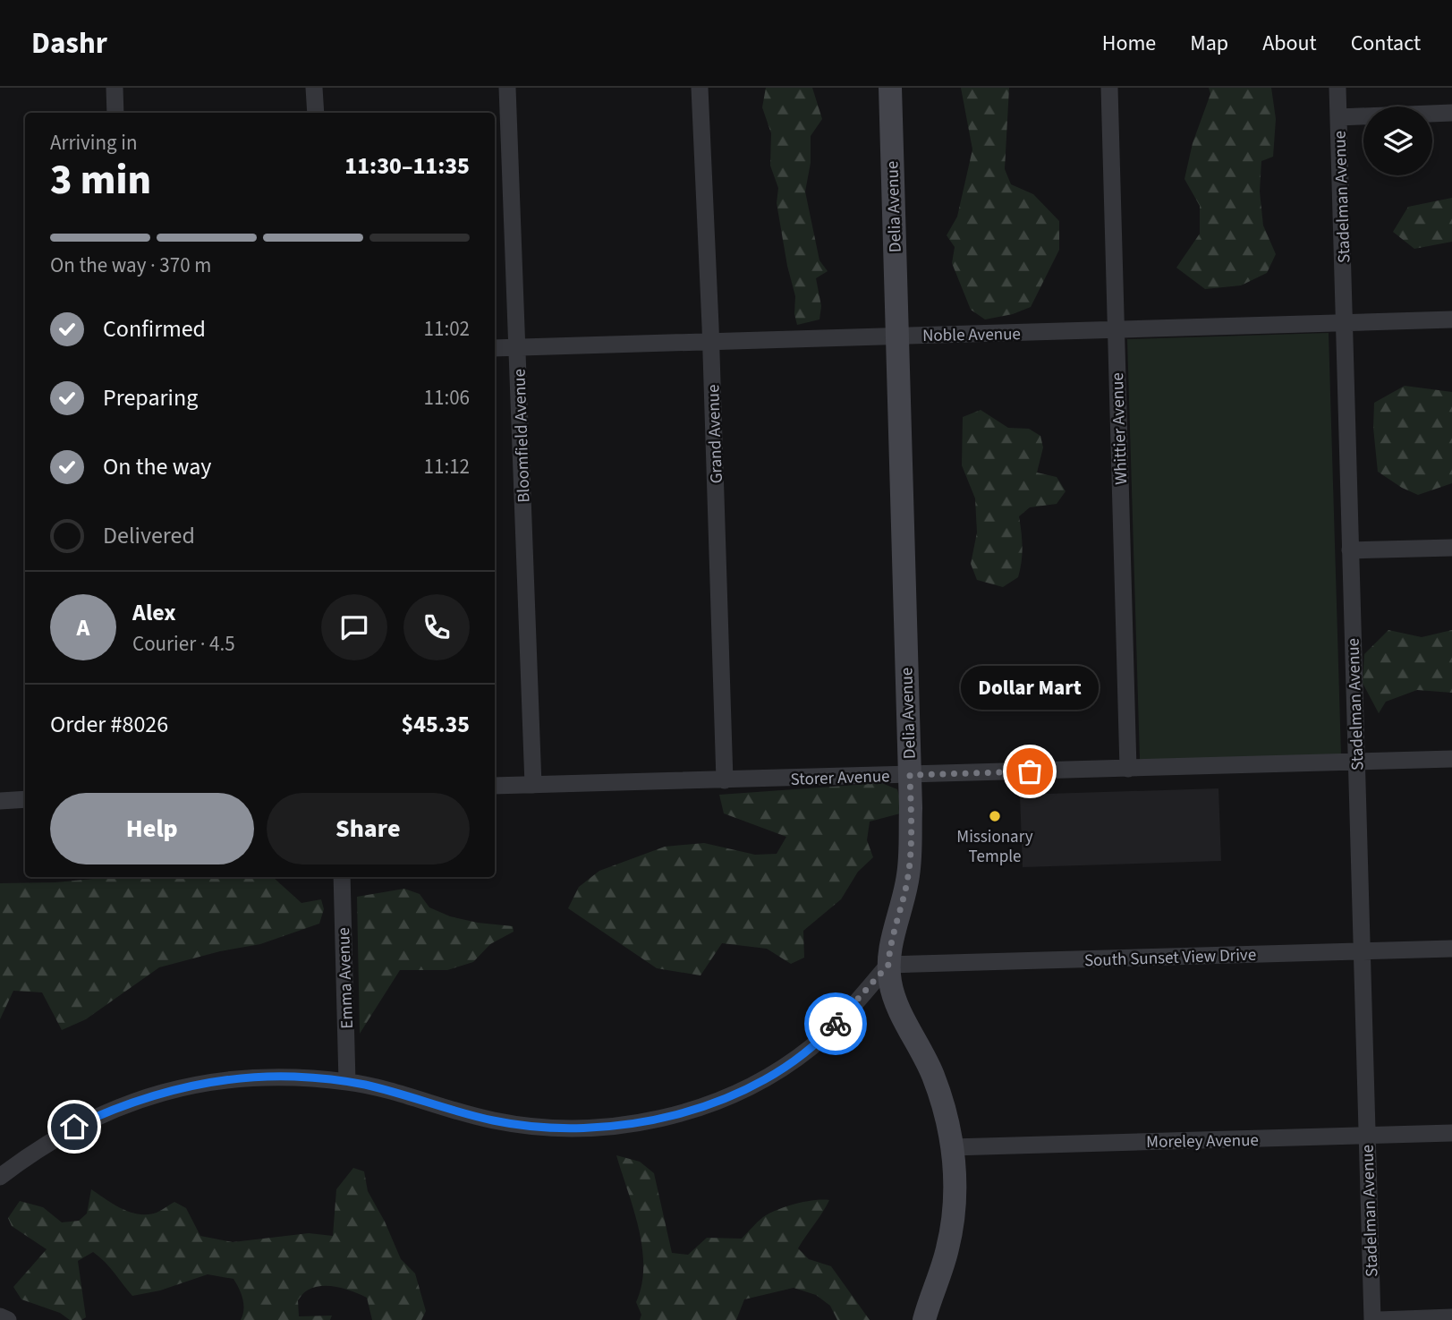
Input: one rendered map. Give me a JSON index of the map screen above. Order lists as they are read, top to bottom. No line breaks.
{"streets":{"street":["Stadelman Avenue","Delia Avenue","Noble Avenue","Whittier Avenue","Grand Avenue","Bloomfield Avenue","Storer Avenue","South Sunset View Drive","Emma Avenue","Moreley Avenue"]},"crossings":[["Stadelman Avenue","Noble Avenue"],["Stadelman Avenue","Storer Avenue"],["Stadelman Avenue","South Sunset View Drive"],["Stadelman Avenue","Moreley Avenue"],["Delia Avenue","Noble Avenue"],["Delia Avenue","Storer Avenue"],["Delia Avenue","South Sunset View Drive"],["Delia Avenue","Moreley Avenue"],["Noble Avenue","Whittier Avenue"],["Noble Avenue","Grand Avenue"],["Noble Avenue","Bloomfield Avenue"],["Whittier Avenue","Storer Avenue"],["Grand Avenue","Storer Avenue"],["Bloomfield Avenue","Storer Avenue"]],"places":["Dollar Mart","Missionary Temple"],"page":{"header":"Dashr","nav":["Home","Map","About","Contact"],"heading":["3 min","Arriving in","11:30–11:35"],"panel":["Alex","Courier · 4.5","Order #8026","$45.35"],"bar":"On the way · 370 m","list":[["Confirmed","11:02"],["Preparing","11:06"],["On the way","11:12"],"Delivered"],"round":"A","bubble":"Dollar Mart","buttons":["Help","Share"]}}
